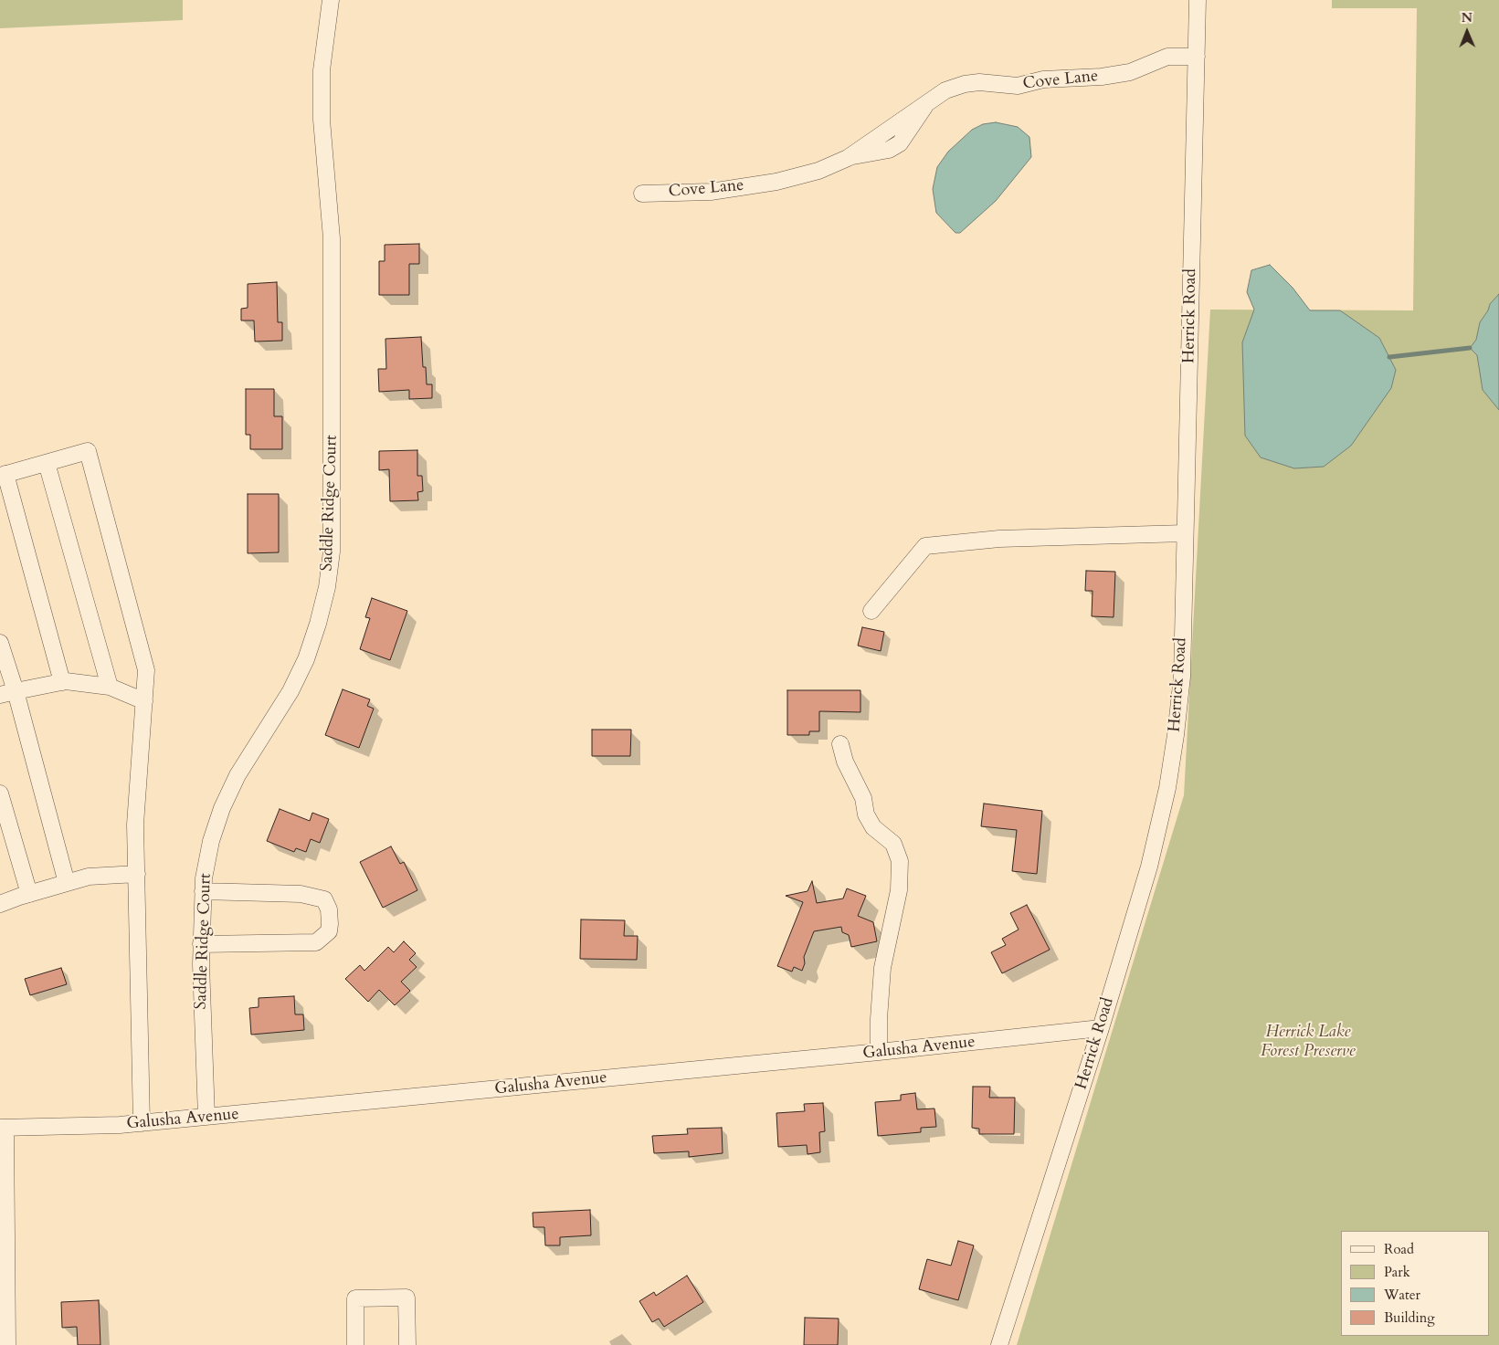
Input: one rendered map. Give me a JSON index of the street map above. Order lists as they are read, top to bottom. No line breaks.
{"streets":{"street":["Cove Lane","Herrick Road","Saddle Ridge Court","Galusha Avenue"]},"crossings":[["Cove Lane","Herrick Road"],["Herrick Road","Galusha Avenue"],["Saddle Ridge Court","Galusha Avenue"]],"parks":["Herrick Lake Forest Preserve"],"legend":["Road","Park","Water","Building"],"north":"top"}
